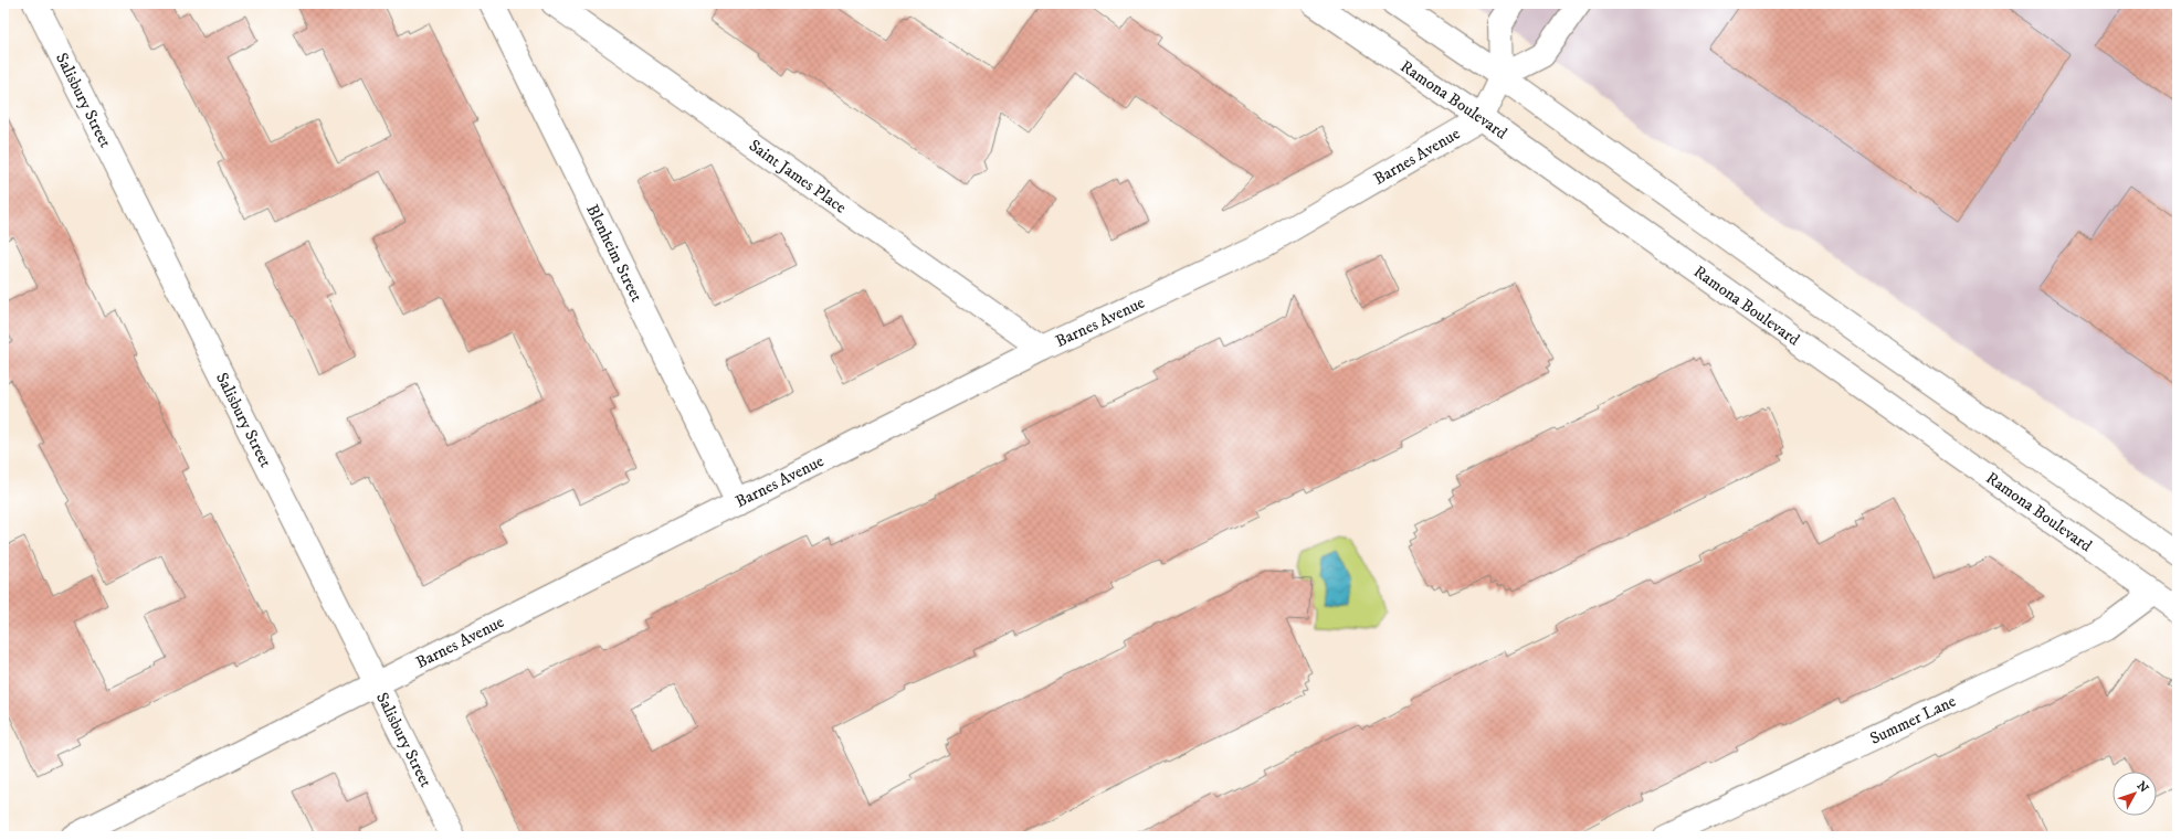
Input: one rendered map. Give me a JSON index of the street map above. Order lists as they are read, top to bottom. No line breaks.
{"streets":{"street":["Ramona Boulevard","Salisbury Street","Barnes Avenue","Saint James Place","Blenheim Street","Summer Lane"]},"crossings":[["Ramona Boulevard","Barnes Avenue"],["Ramona Boulevard","Summer Lane"],["Salisbury Street","Barnes Avenue"],["Barnes Avenue","Saint James Place"],["Barnes Avenue","Blenheim Street"]],"north":"top right"}
